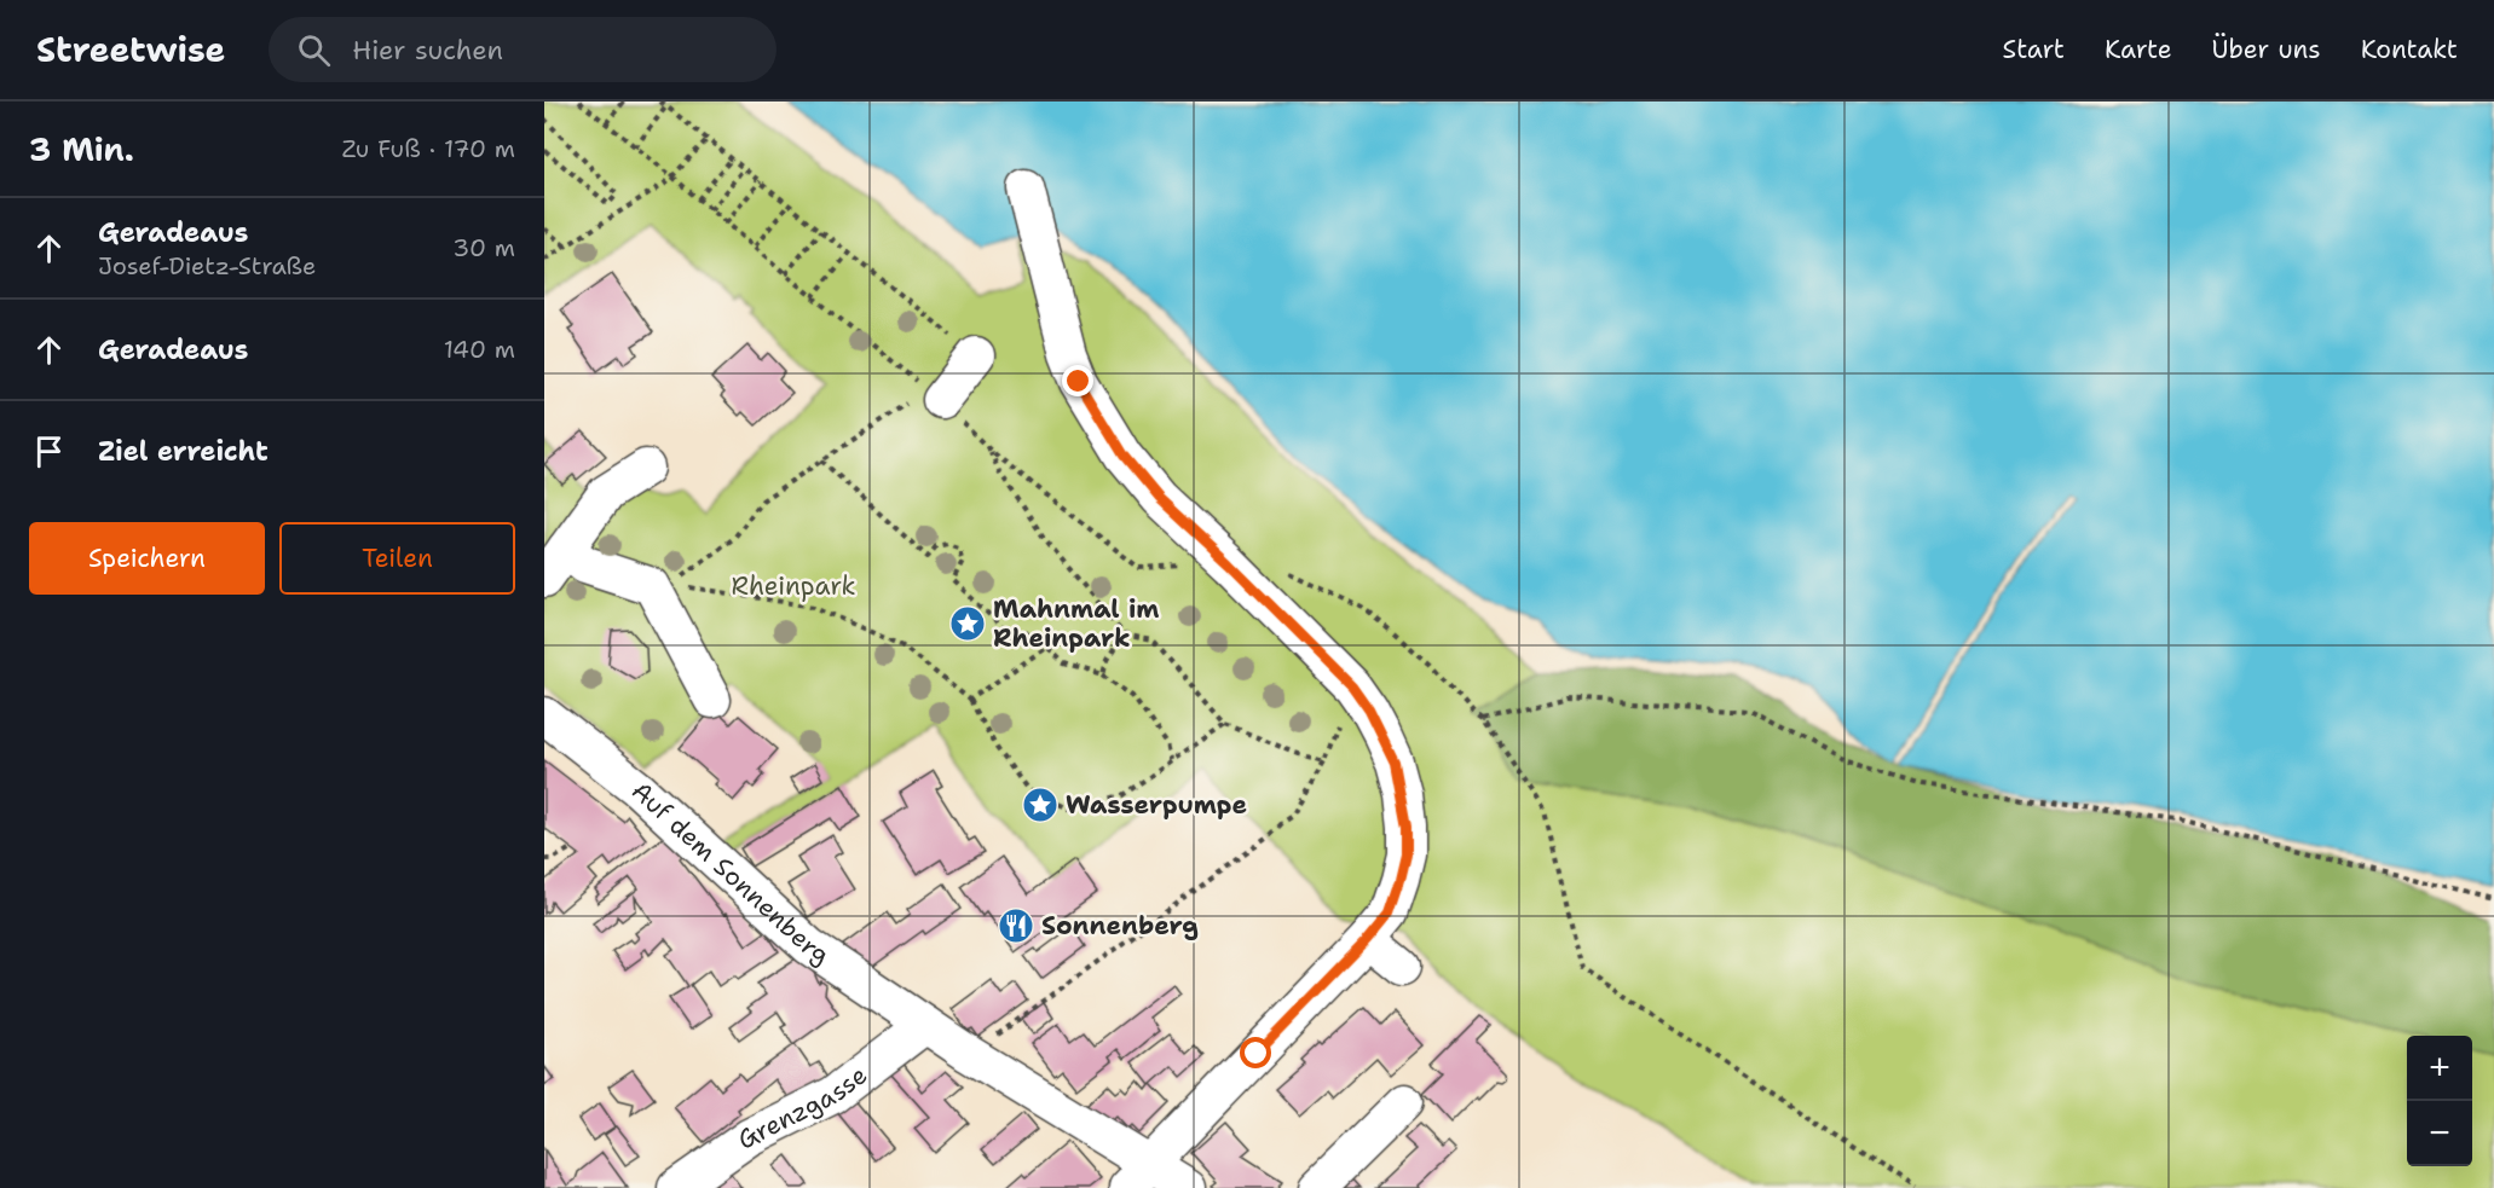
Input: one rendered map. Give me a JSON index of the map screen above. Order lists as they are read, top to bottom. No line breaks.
{"streets":{"street":["Auf dem Sonnenberg","Grenzgasse"]},"crossings":[["Auf dem Sonnenberg","Grenzgasse"]],"parks":["Rheinpark"],"places":{"place":["Mahnmal im Rheinpark","Wasserpumpe"],"restaurant":["Sonnenberg"]},"page":{"header":"Streetwise","search":"Hier suchen","nav":["Start","Karte","Über uns","Kontakt"],"heading":["3 Min.","Zu Fuß · 170 m"],"list":[["Geradeaus","Josef-Dietz-Straße","30 m"],["Geradeaus","140 m"],"Ziel erreicht"],"buttons":["Speichern","Teilen"],"map_buttons":["+","−"]}}
